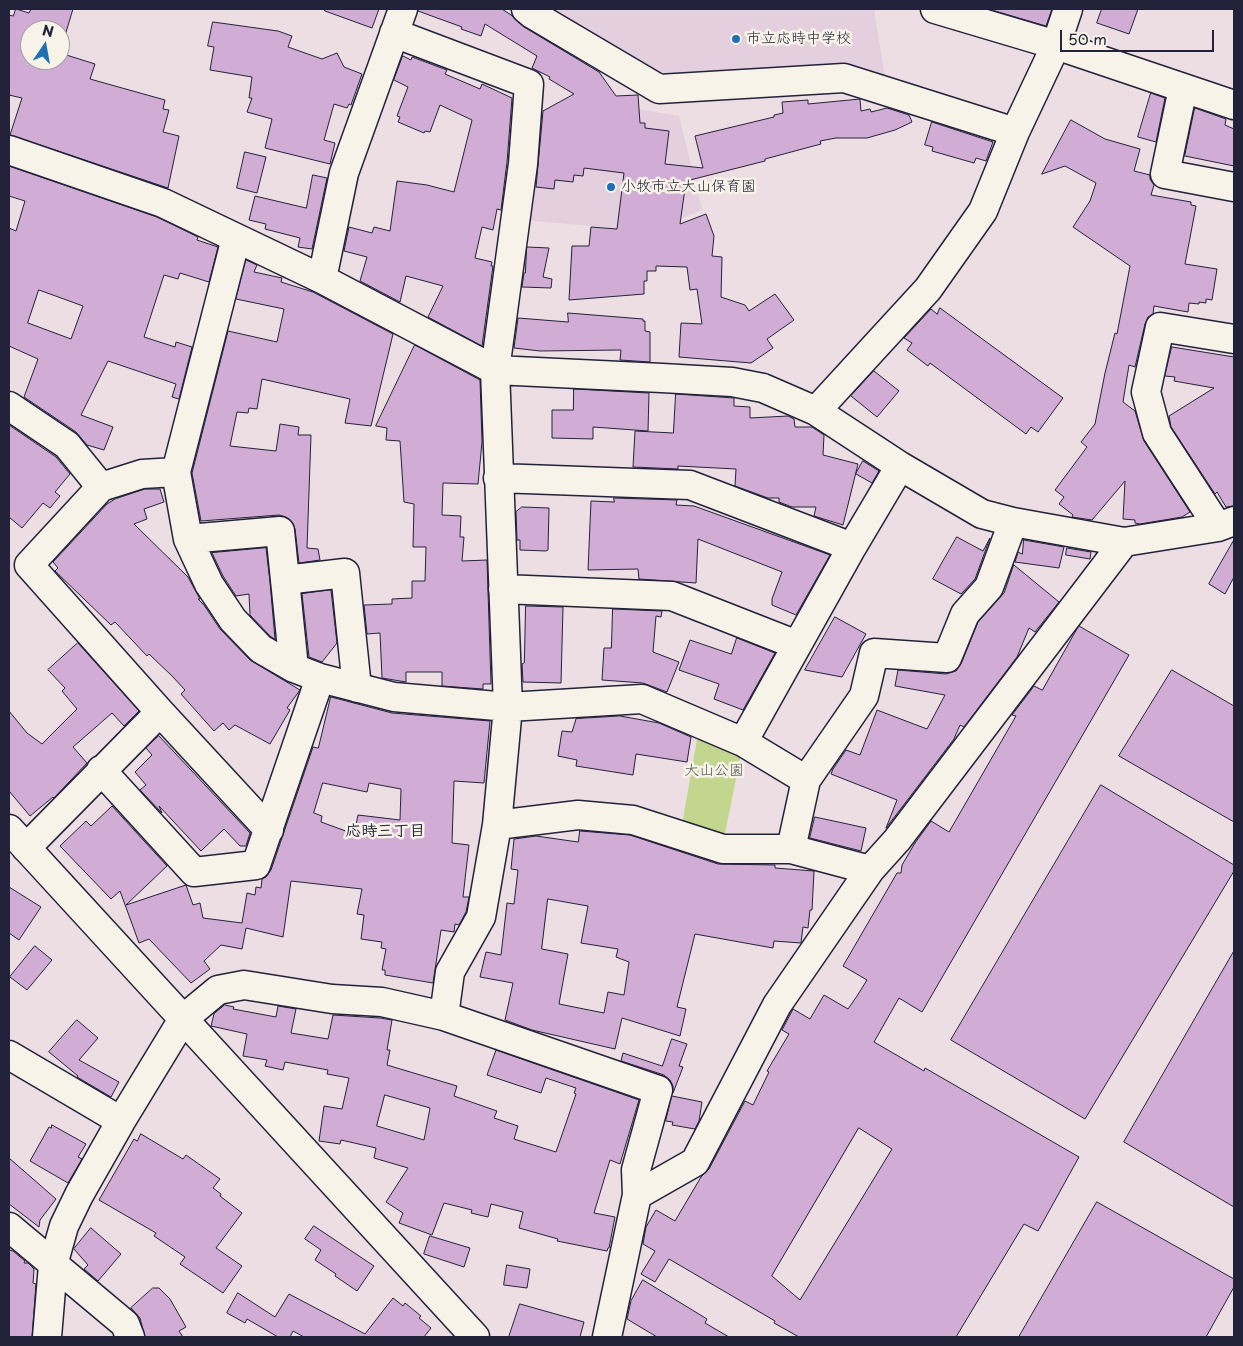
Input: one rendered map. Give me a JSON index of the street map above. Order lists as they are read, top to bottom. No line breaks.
{"districts":["応時三丁目"],"parks":["大山公園"],"places":["市立応時中学校","小牧市立大山保育園"],"scale_bar":"50 m","north":"top"}
